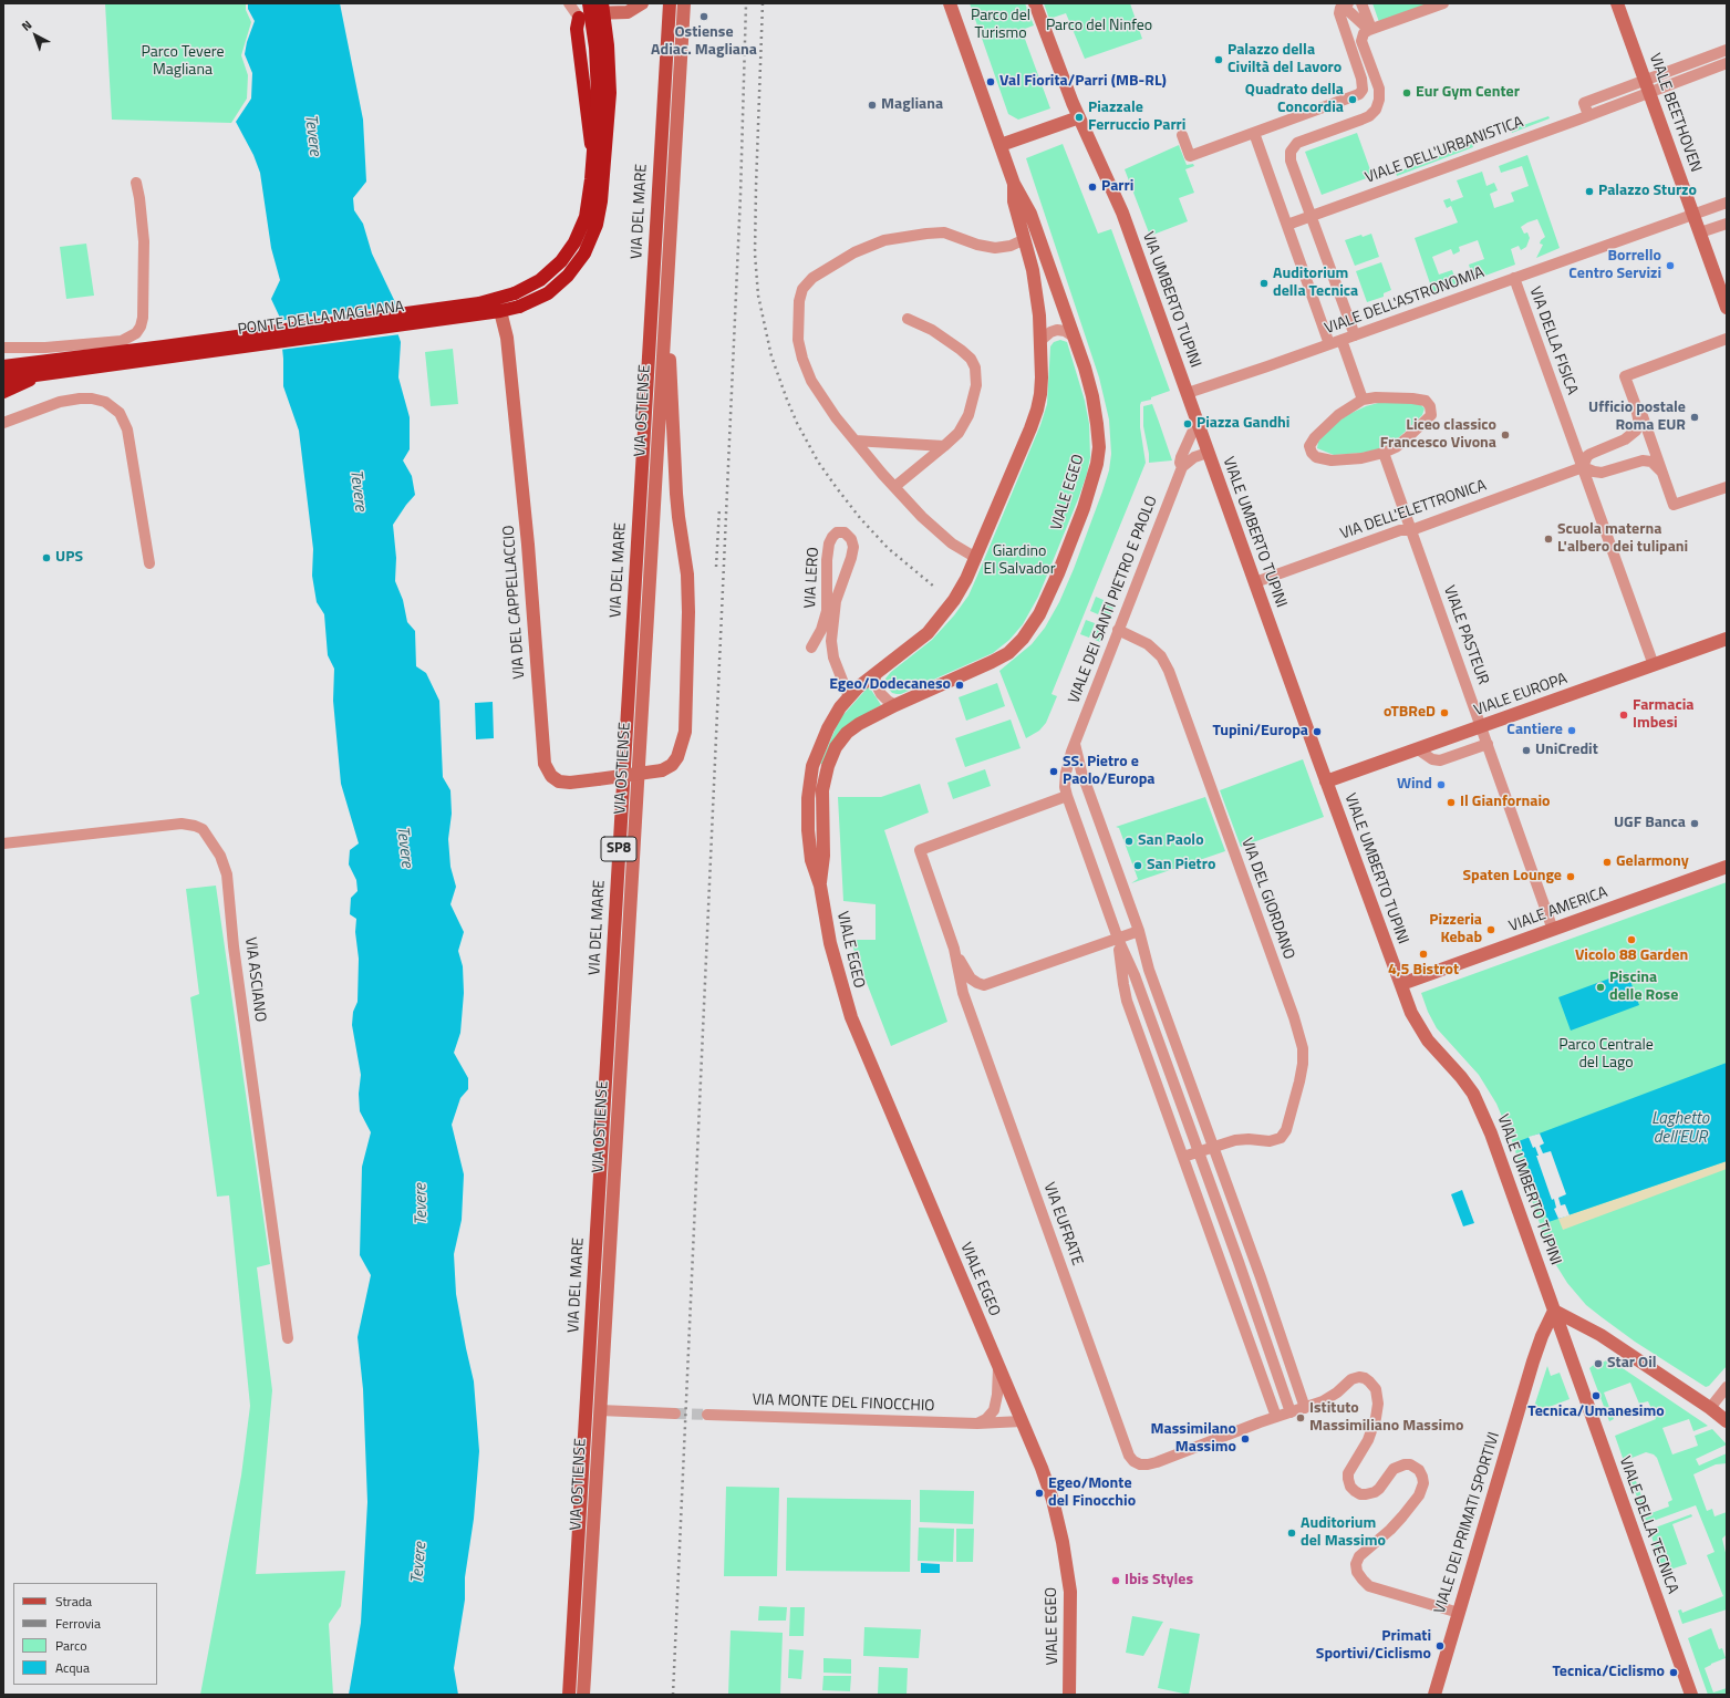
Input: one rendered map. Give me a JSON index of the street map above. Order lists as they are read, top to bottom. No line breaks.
{"streets":{"highway":["PONTE DELLA MAGLIANA"],"main road":["VIALE BEETHOVEN","VIA DEL MARE","VIA UMBERTO TUPINI","VIA OSTIENSE","VIALE EGEO","VIALE UMBERTO TUPINI","VIA DEL CAPPELLACCIO","VIALE EUROPA","SP8","VIALE AMERICA","VIALE DEI PRIMATI SPORTIVI","VIALE DELLA TECNICA"],"street":["VIALE DELL'URBANISTICA","VIALE DELL'ASTRONOMIA","VIA DELLA FISICA","VIA DELL'ELETTRONICA","VIA LERO","VIALE DEI SANTI PIETRO E PAOLO","VIALE PASTEUR","VIA DEL GIORDANO","VIA ASCIANO","VIA EUFRATE","VIA MONTE DEL FINOCCHIO"]},"crossings":[["VIALE BEETHOVEN","VIALE DELL'URBANISTICA"],["VIALE BEETHOVEN","VIALE DELL'ASTRONOMIA"],["VIA UMBERTO TUPINI","VIALE DELL'ASTRONOMIA"],["VIALE DELL'ASTRONOMIA","VIA DELLA FISICA"],["VIA DELLA FISICA","VIA DELL'ELETTRONICA"],["VIA DELLA FISICA","VIALE EUROPA"],["VIA OSTIENSE","VIA DEL CAPPELLACCIO"],["VIALE EGEO","VIA LERO"],["VIALE EGEO","VIA MONTE DEL FINOCCHIO"],["VIA DELL'ELETTRONICA","VIALE UMBERTO TUPINI"],["VIA DELL'ELETTRONICA","VIALE PASTEUR"],["VIALE UMBERTO TUPINI","VIALE EUROPA"],["VIALE UMBERTO TUPINI","VIALE AMERICA"],["VIALE UMBERTO TUPINI","VIALE DEI PRIMATI SPORTIVI"],["VIALE UMBERTO TUPINI","VIALE DELLA TECNICA"],["VIALE DEI SANTI PIETRO E PAOLO","VIA DEL GIORDANO"],["VIALE PASTEUR","VIALE EUROPA"],["VIALE PASTEUR","VIALE AMERICA"],["VIALE DEI PRIMATI SPORTIVI","VIALE DELLA TECNICA"]],"water":["Tevere","Laghetto dell'EUR"],"parks":["Parco del Turismo","Parco del Ninfeo","Parco Tevere Magliana","Giardino El Salvador","Parco Centrale del Lago"],"places":["Ostiense Adiac. Magliana","Palazzo della Civiltà del Lavoro","Val Fiorita/Parri (MB-RL)","Eur Gym Center","Quadrato della Concordia","Magliana","Piazzale Ferruccio Parri","Parri","Palazzo Sturzo","Borrello Centro Servizi","Auditorium della Tecnica","Ufficio postale Roma EUR","Piazza Gandhi","Liceo classico Francesco Vivona","Scuola materna L'albero dei tulipani","UPS","Egeo/Dodecaneso","oTBReD","Farmacia Imbesi","Cantiere","Tupini/Europa","UniCredit","SS. Pietro e Paolo/Europa","Wind","Il Gianfornaio","UGF Banca","San Paolo","Gelarmony","San Pietro","Spaten Lounge","Pizzeria Kebab","Vicolo 88 Garden","4,5 Bistrot","Piscina delle Rose","Star Oil","Tecnica/Umanesimo","Istituto Massimiliano Massimo","Massimilano Massimo","Egeo/Monte del Finocchio","Auditorium del Massimo","Ibis Styles","Primati Sportivi/Ciclismo","Tecnica/Ciclismo"],"legend":["Strada","Ferrovia","Parco","Acqua"],"north":"top left"}
